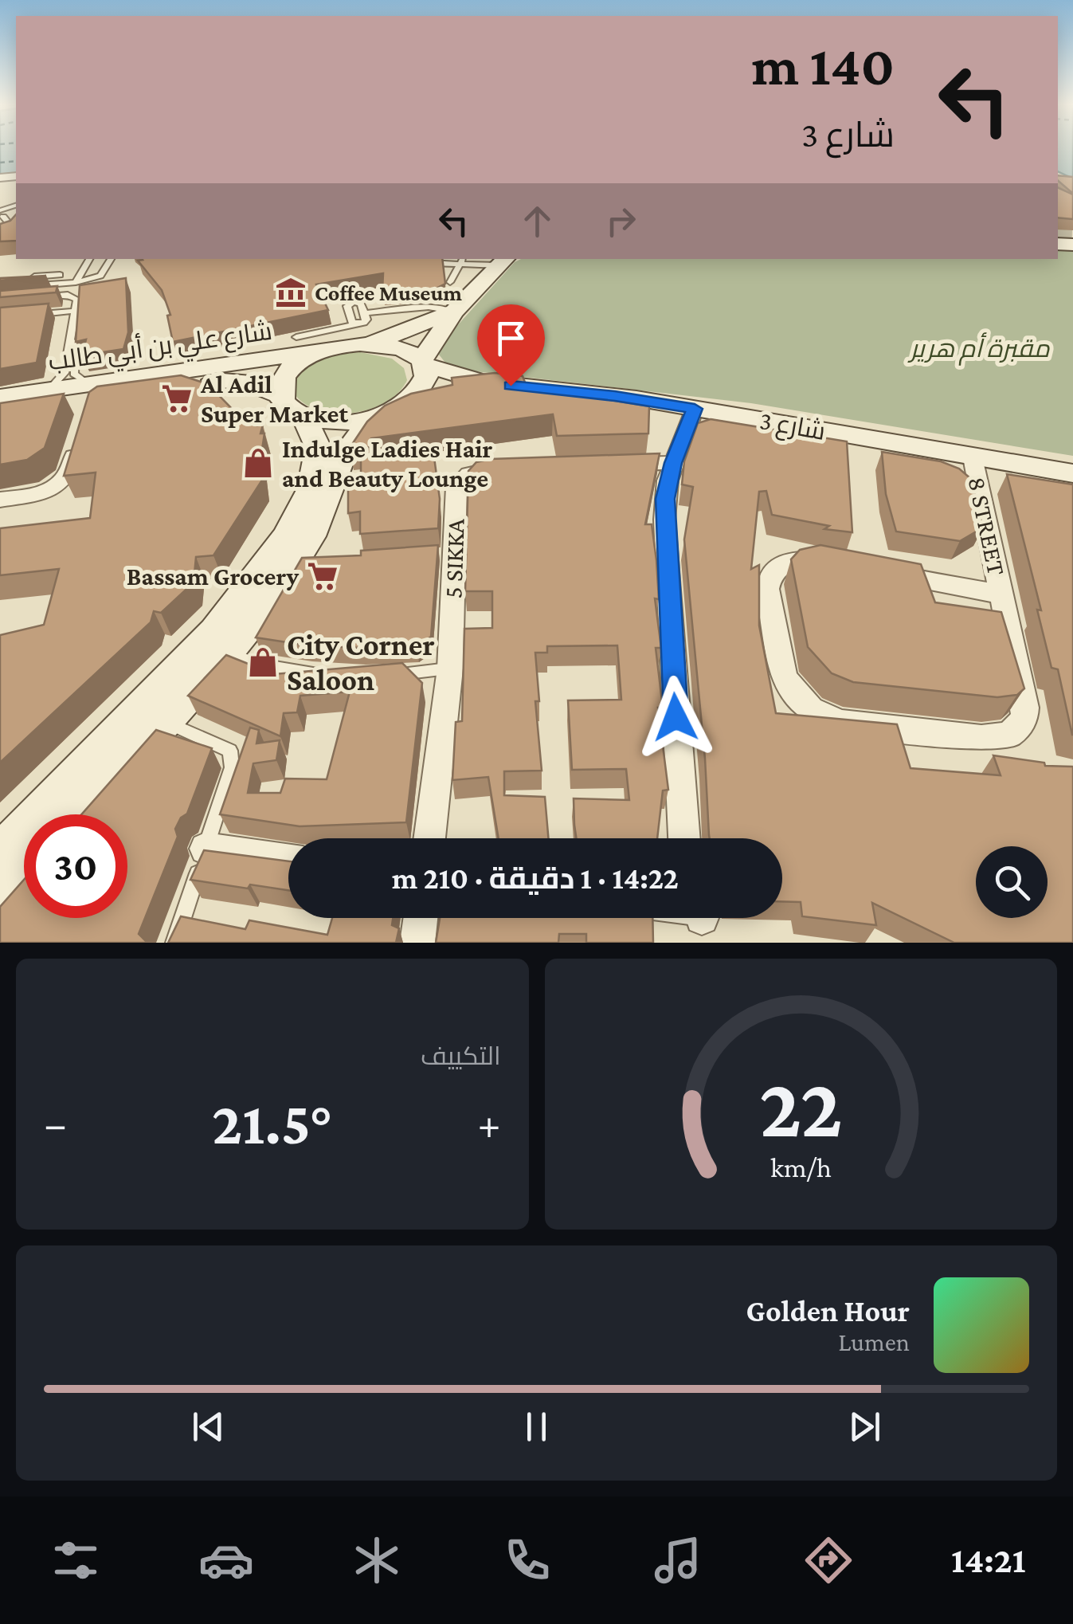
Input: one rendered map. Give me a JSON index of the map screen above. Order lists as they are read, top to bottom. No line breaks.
{"streets":{"main road":["شارع علي بن أبي طالب","شارع 3"],"street":["8 STREET","5 SIKKA"]},"crossings":[["شارع علي بن أبي طالب","شارع 3"],["شارع 3","8 STREET"]],"parks":["مقبرة أم هرير"],"places":{"museum":["Coffee Museum"],"supermarket":["Al Adil Super Market","Bassam Grocery"],"shop":["Indulge Ladies Hair and Beauty Lounge","City Corner Saloon"]},"page":{"turn":["140 m","شارع 3"],"limit":"30","trip":"14:22 · 1 دقيقة · 210 m","tile":"التكييف","heat":["−","21.5°","+"],"song":["Golden Hour","Lumen"],"tabs":"14:21","gauge":["22","km/h"]}}
